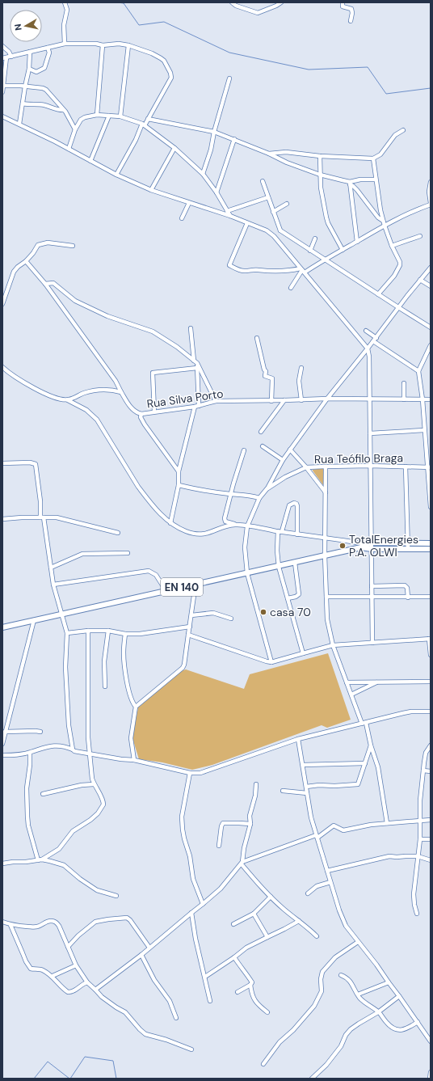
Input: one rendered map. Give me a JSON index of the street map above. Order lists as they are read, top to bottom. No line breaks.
{"streets":{"main road":["EN 140"],"street":["Rua Silva Porto","Rua Teófilo Braga"]},"crossings":[["Rua Teófilo Braga","EN 140"]],"places":["TotalEnergies P.A. OLWI","casa 70"],"north":"left"}
